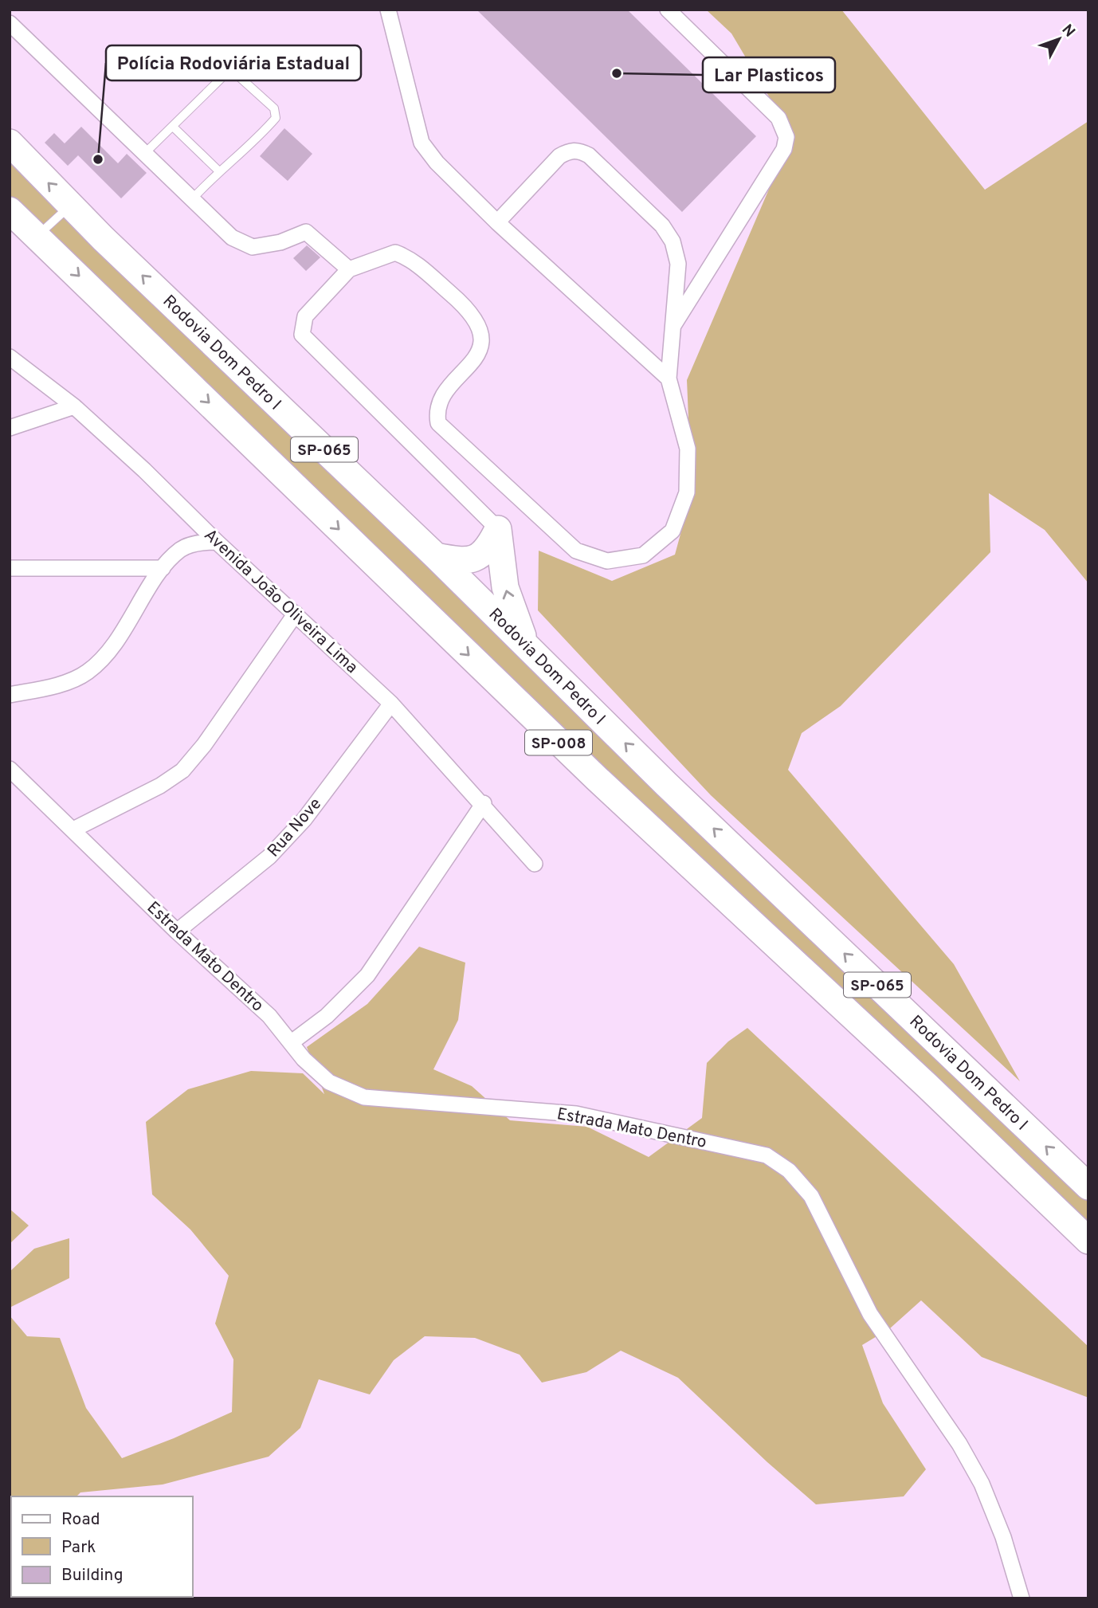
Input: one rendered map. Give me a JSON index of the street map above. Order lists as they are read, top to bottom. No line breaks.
{"streets":{"highway":["Rodovia Dom Pedro I","SP-065","SP-008"],"street":["Avenida João Oliveira Lima","Rua Nove","Estrada Mato Dentro"]},"crossings":[["Avenida João Oliveira Lima","Rua Nove"],["Rua Nove","Estrada Mato Dentro"]],"places":["Lar Plasticos","Polícia Rodoviária Estadual"],"legend":["Road","Park","Building"],"north":"top right"}
